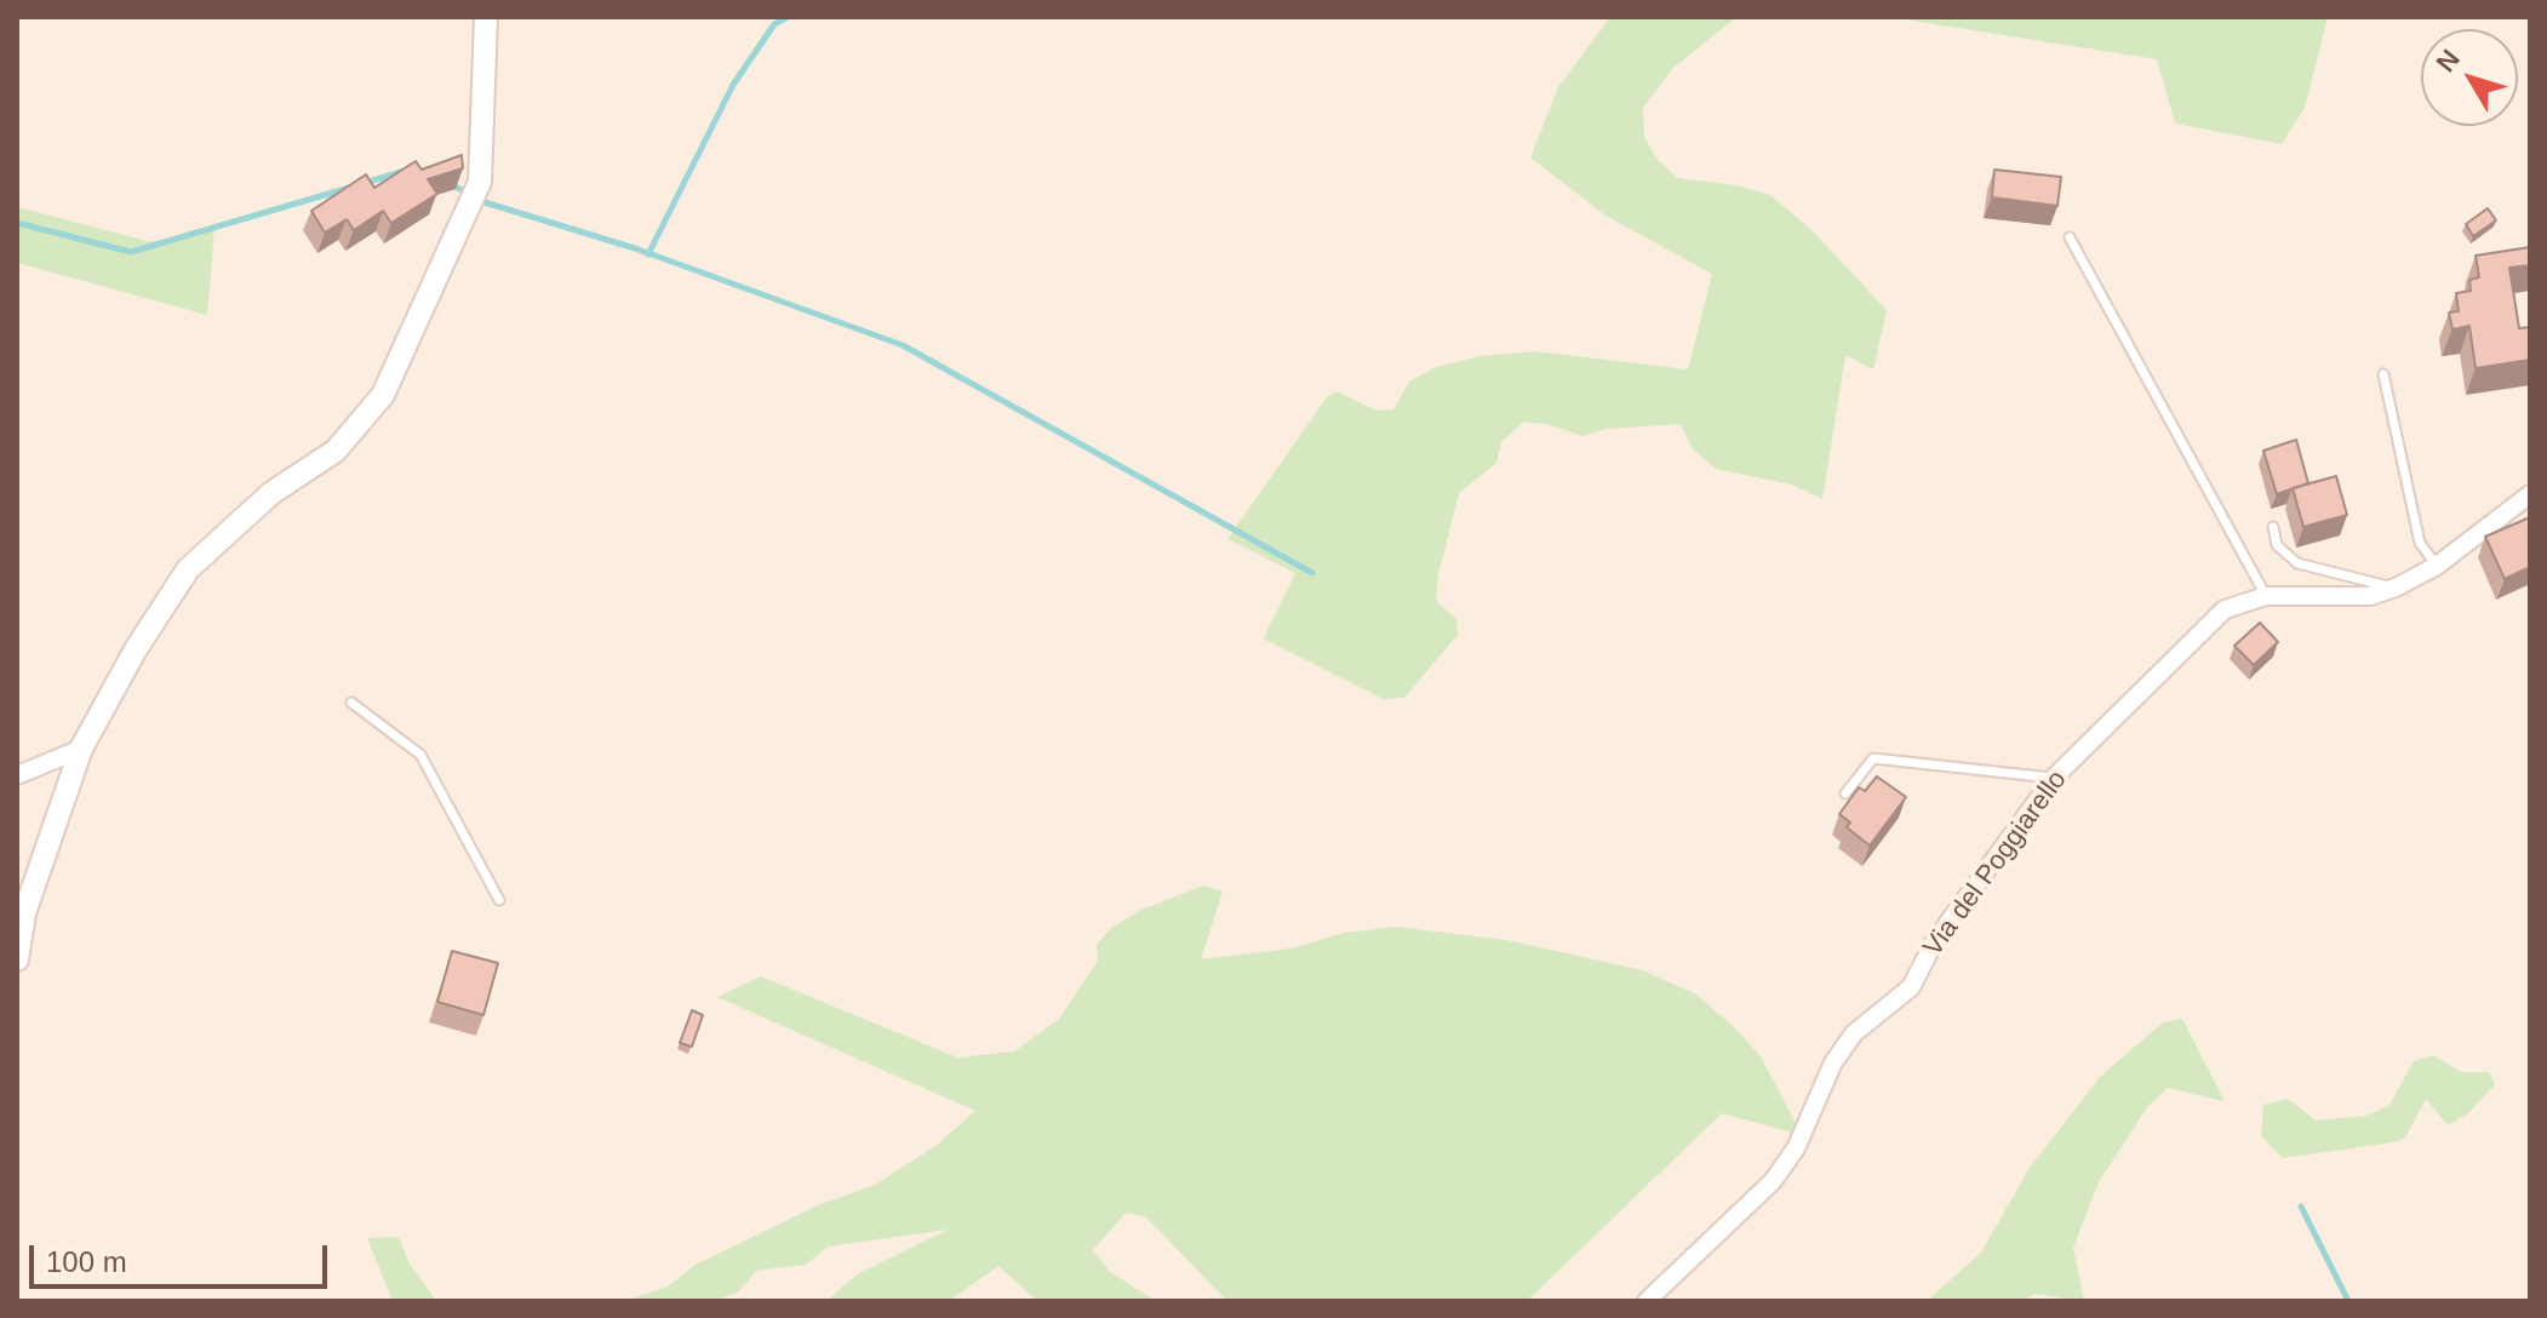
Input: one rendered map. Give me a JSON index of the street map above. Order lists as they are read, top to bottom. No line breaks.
{"streets":{"street":["Via del Poggiarello"]},"scale_bar":"100 m","north":"top left"}
